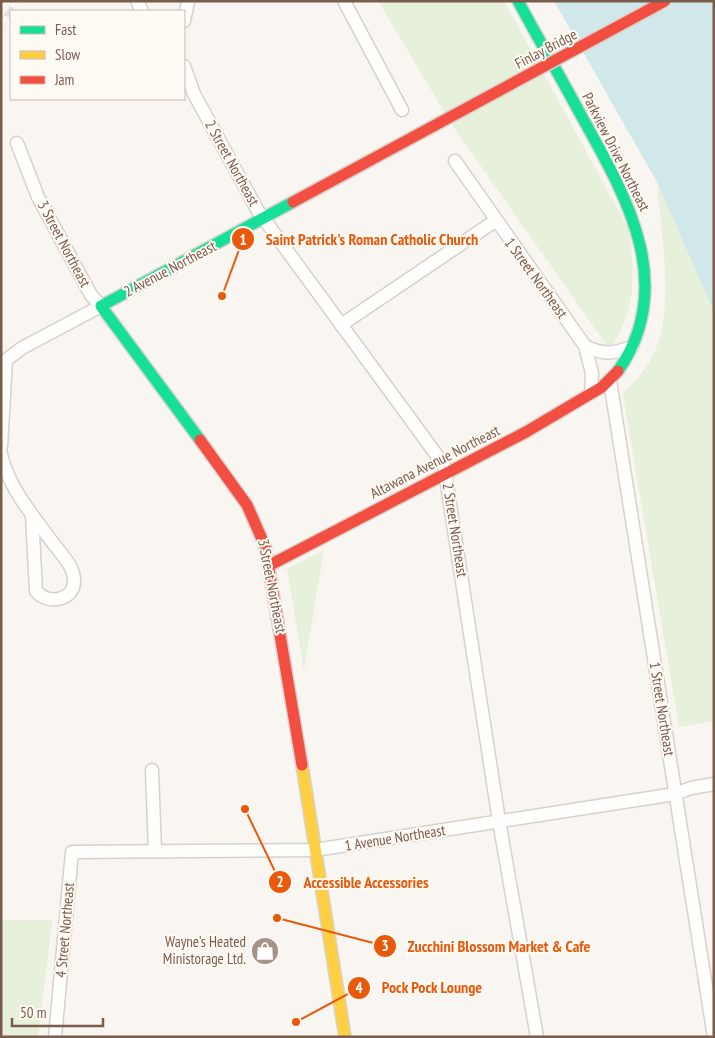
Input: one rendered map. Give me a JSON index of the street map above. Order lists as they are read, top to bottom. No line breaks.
{"streets":{"street":["Finlay Bridge","Parkview Drive Northeast","2 Street Northeast","3 Street Northeast","2 Avenue Northeast","1 Street Northeast","Altawana Avenue Northeast","1 Avenue Northeast","4 Street Northeast"]},"crossings":[["Finlay Bridge","2 Avenue Northeast"],["Parkview Drive Northeast","1 Street Northeast"],["Parkview Drive Northeast","Altawana Avenue Northeast"],["2 Street Northeast","2 Avenue Northeast"],["2 Street Northeast","Altawana Avenue Northeast"],["2 Street Northeast","1 Avenue Northeast"],["3 Street Northeast","2 Avenue Northeast"],["3 Street Northeast","Altawana Avenue Northeast"],["3 Street Northeast","1 Avenue Northeast"],["1 Street Northeast","Altawana Avenue Northeast"],["1 Street Northeast","1 Avenue Northeast"],["1 Avenue Northeast","4 Street Northeast"]],"places":{"other":["Saint Patrick's Roman Catholic Church","Accessible Accessories","Zucchini Blossom Market & Cafe","Pock Pock Lounge"],"shop":["Wayne's Heated Ministorage Ltd."]},"legend":["Fast","Slow","Jam"],"scale_bar":"50 m"}
